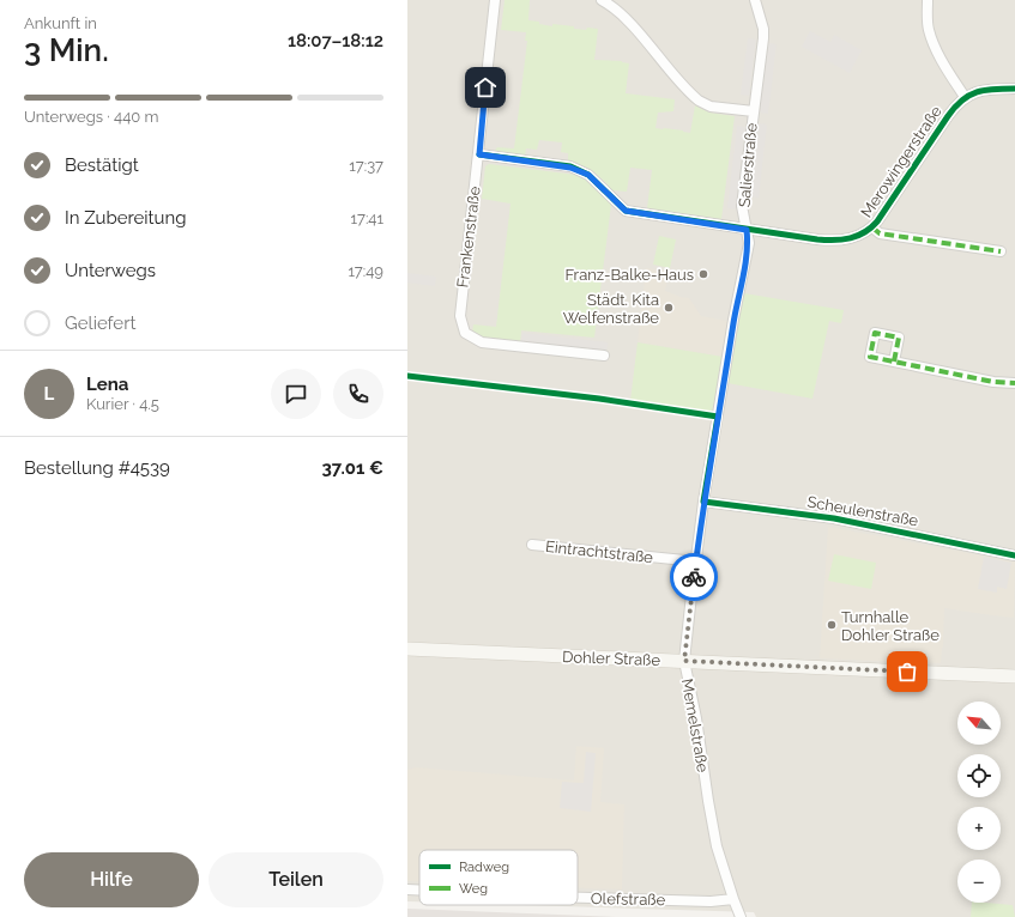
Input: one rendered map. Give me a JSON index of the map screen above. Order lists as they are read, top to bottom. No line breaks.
{"streets":{"main road":["Dohler Straße"],"street":["Merowingerstraße","Salierstraße","Frankenstraße","Scheulenstraße","Eintrachtstraße","Memelstraße","Olefstraße"]},"crossings":[["Merowingerstraße","Salierstraße"],["Merowingerstraße","Frankenstraße"],["Salierstraße","Scheulenstraße"],["Salierstraße","Memelstraße"],["Scheulenstraße","Memelstraße"],["Eintrachtstraße","Memelstraße"],["Dohler Straße","Memelstraße"],["Memelstraße","Olefstraße"]],"places":["Franz-Balke-Haus","Städt. Kita Welfenstraße","Turnhalle Dohler Straße"],"legend":["Radweg","Weg"],"north":"top left","page":{"heading":["3 Min.","Ankunft in","18:07–18:12"],"panel":["Lena","Kurier · 4.5","Bestellung #4539","37.01 €"],"bar":"Unterwegs · 440 m","list":[["Bestätigt","17:37"],["In Zubereitung","17:41"],["Unterwegs","17:49"],"Geliefert"],"round":"L","map_buttons":["+","−"],"buttons":["Hilfe","Teilen"]}}
